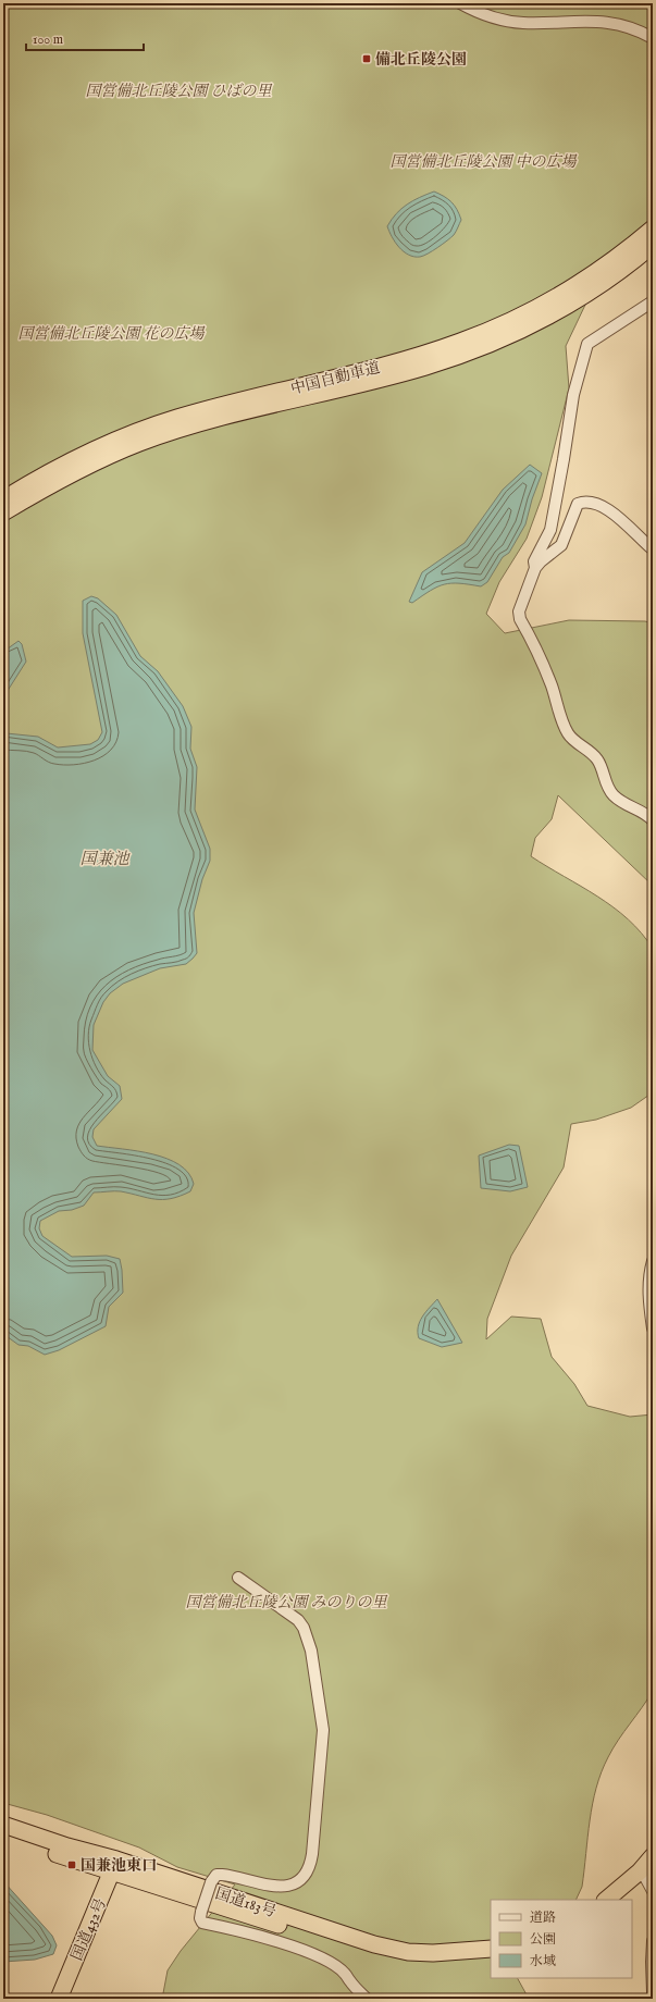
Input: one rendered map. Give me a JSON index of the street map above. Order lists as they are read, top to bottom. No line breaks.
{"streets":{"highway":["中国自動車道","国道183号","国道432号"]},"crossings":[["国道183号","国道432号"]],"water":["国兼池"],"parks":["国営備北丘陵公園 ひばの里","国営備北丘陵公園 中の広場","国営備北丘陵公園 花の広場","国営備北丘陵公園 みのりの里"],"places":{"transit":["備北丘陵公園","国兼池東口"]},"legend":["道路","公園","水域"],"scale_bar":"100 m"}
